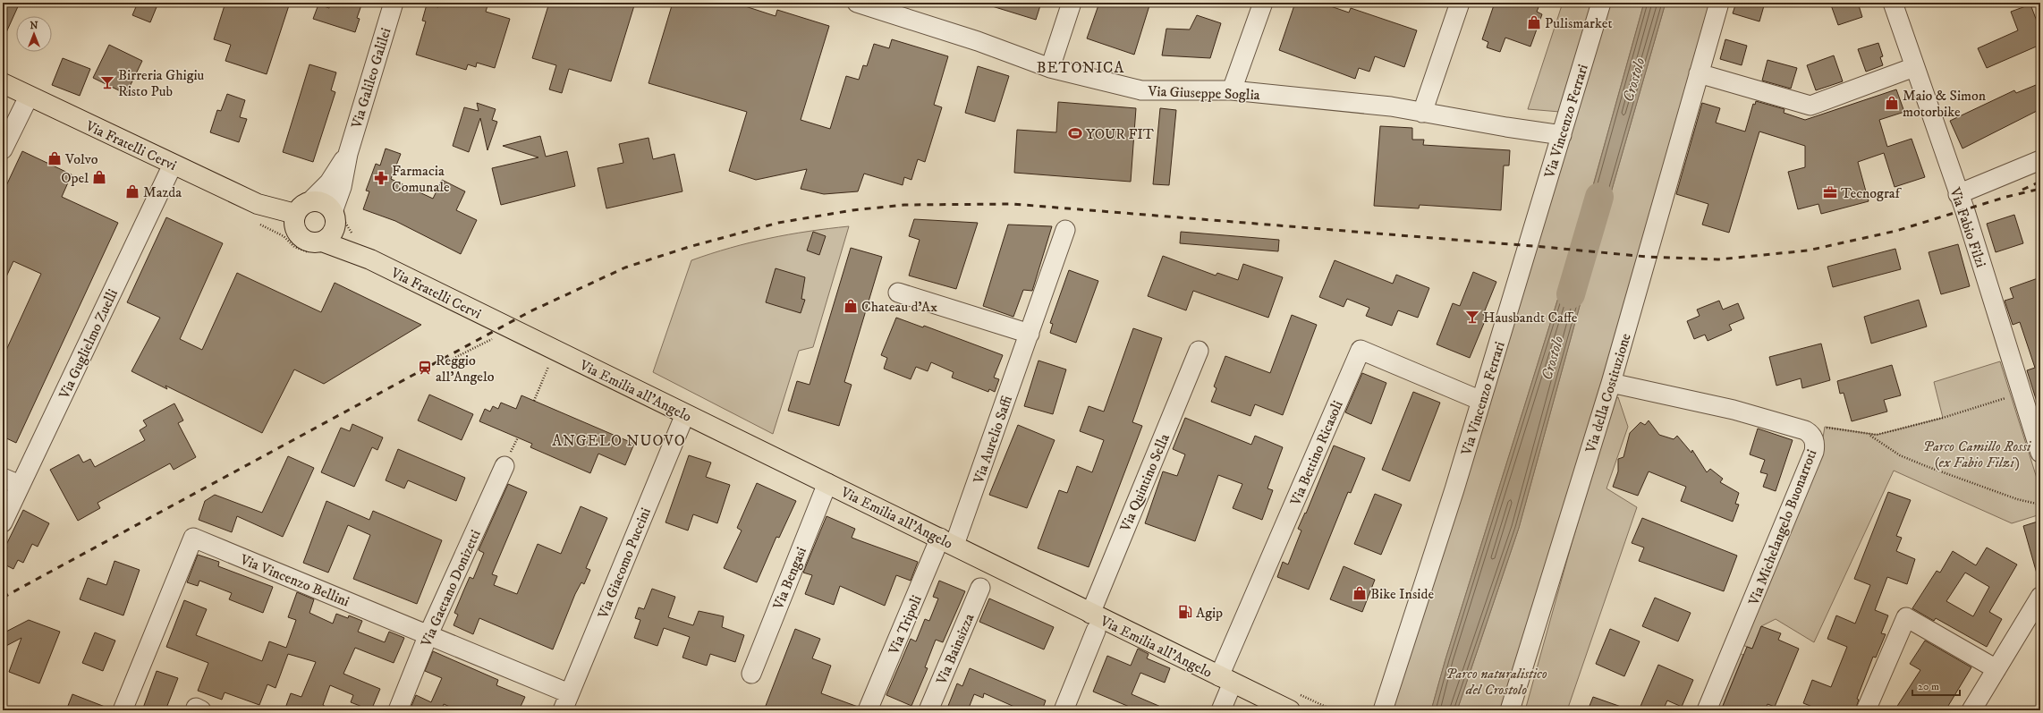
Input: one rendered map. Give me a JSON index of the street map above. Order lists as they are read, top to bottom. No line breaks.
{"streets":{"main road":["Via Fratelli Cervi","Via Emilia all'Angelo"],"street":["Via Galileo Galilei","Via Giuseppe Soglia","Via Vincenzo Ferrari","Via Fabio Filzi","Via Guglielmo Zuelli","Via della Costituzione","Via Aurelio Saffi","Via Bettino Ricasoli","Via Quintino Sella","Via Michelangelo Buonarroti","Via Giacomo Puccini","Via Bengasi","Via Vincenzo Bellini","Via Gaetano Donizetti","Via Tripoli","Via Bainsizza"]},"crossings":[["Via Galileo Galilei","Via Fratelli Cervi"],["Via Giuseppe Soglia","Via Vincenzo Ferrari"],["Via Vincenzo Ferrari","Via Bettino Ricasoli"],["Via Fratelli Cervi","Via Guglielmo Zuelli"],["Via Fratelli Cervi","Via Emilia all'Angelo"],["Via Emilia all'Angelo","Via Aurelio Saffi"],["Via Emilia all'Angelo","Via Bettino Ricasoli"],["Via Emilia all'Angelo","Via Quintino Sella"],["Via Emilia all'Angelo","Via Giacomo Puccini"],["Via Emilia all'Angelo","Via Bengasi"],["Via Emilia all'Angelo","Via Tripoli"],["Via della Costituzione","Via Michelangelo Buonarroti"],["Via Aurelio Saffi","Via Tripoli"],["Via Giacomo Puccini","Via Vincenzo Bellini"],["Via Vincenzo Bellini","Via Gaetano Donizetti"]],"districts":["BETONICA","ANGELO NUOVO"],"water":["Crostolo"],"parks":["Parco Camillo Rossi (ex Fabio Filzi)","Parco naturalistico del Crostolo"],"places":{"shop":["Pulismarket","Maio & Simon motorbike","Volvo","Opel","Mazda","Chateau d'Ax","Bike Inside"],"bar":["Birreria Ghigiu Risto Pub","Hausbandt Caffe"],"sports":["YOUR FIT"],"pharmacy":["Farmacia Comunale"],"office":["Tecnograf"],"station":["Reggio all’Angelo"],"fuel station":["Agip"]},"scale_bar":"20 m","north":"top"}
